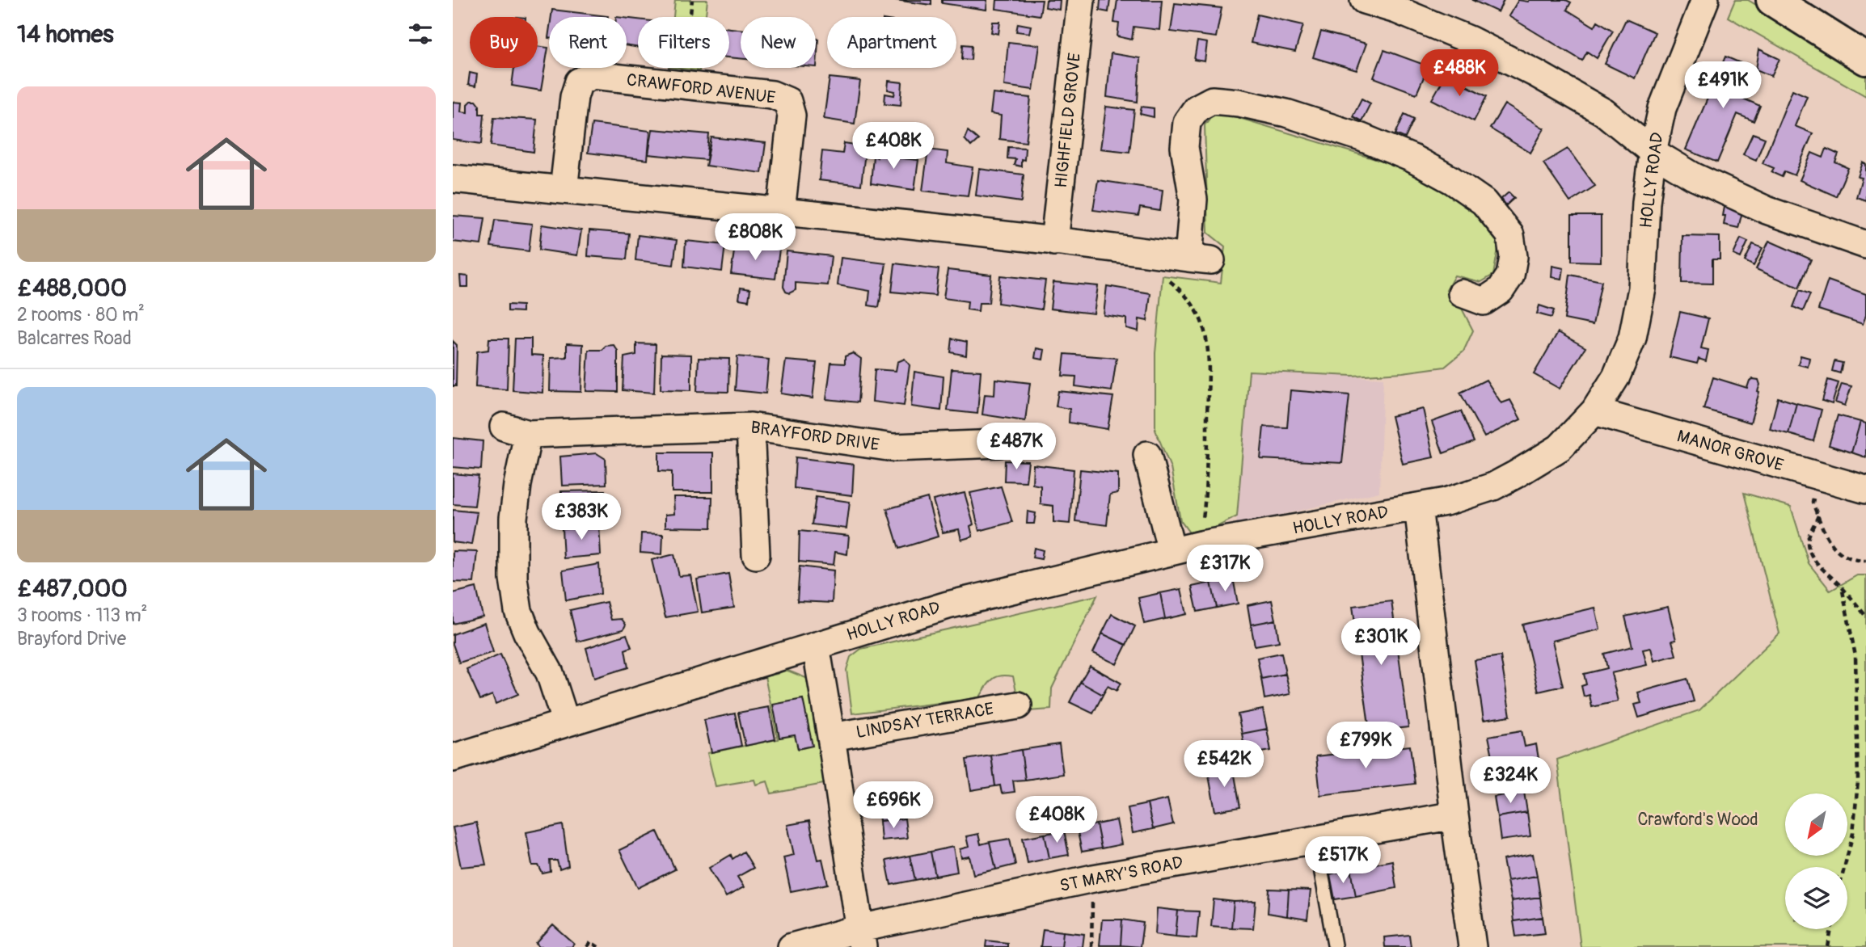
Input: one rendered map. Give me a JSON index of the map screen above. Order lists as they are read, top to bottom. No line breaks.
{"streets":{"street":["CRAWFORD AVENUE","HIGHFIELD GROVE","HOLLY ROAD","BRAYFORD DRIVE","MANOR GROVE","LINDSAY TERRACE","ST MARY'S ROAD"]},"crossings":[["HOLLY ROAD","BRAYFORD DRIVE"],["HOLLY ROAD","MANOR GROVE"]],"parks":["Crawford's Wood"],"north":"bottom left","page":{"heading":"14 homes","chip":["Buy","Rent","Filters","New","Apartment"],"price":["£488K","£491K","£408K","£808K","£487K","£383K","£317K","£301K","£799K","£542K","£324K","£696K","£408K","£517K"],"list":[{"name":"£488,000","note":"2 rooms · 80 m² · Balcarres Road"},{"name":"£487,000","note":"3 rooms · 113 m² · Brayford Drive"}]}}
